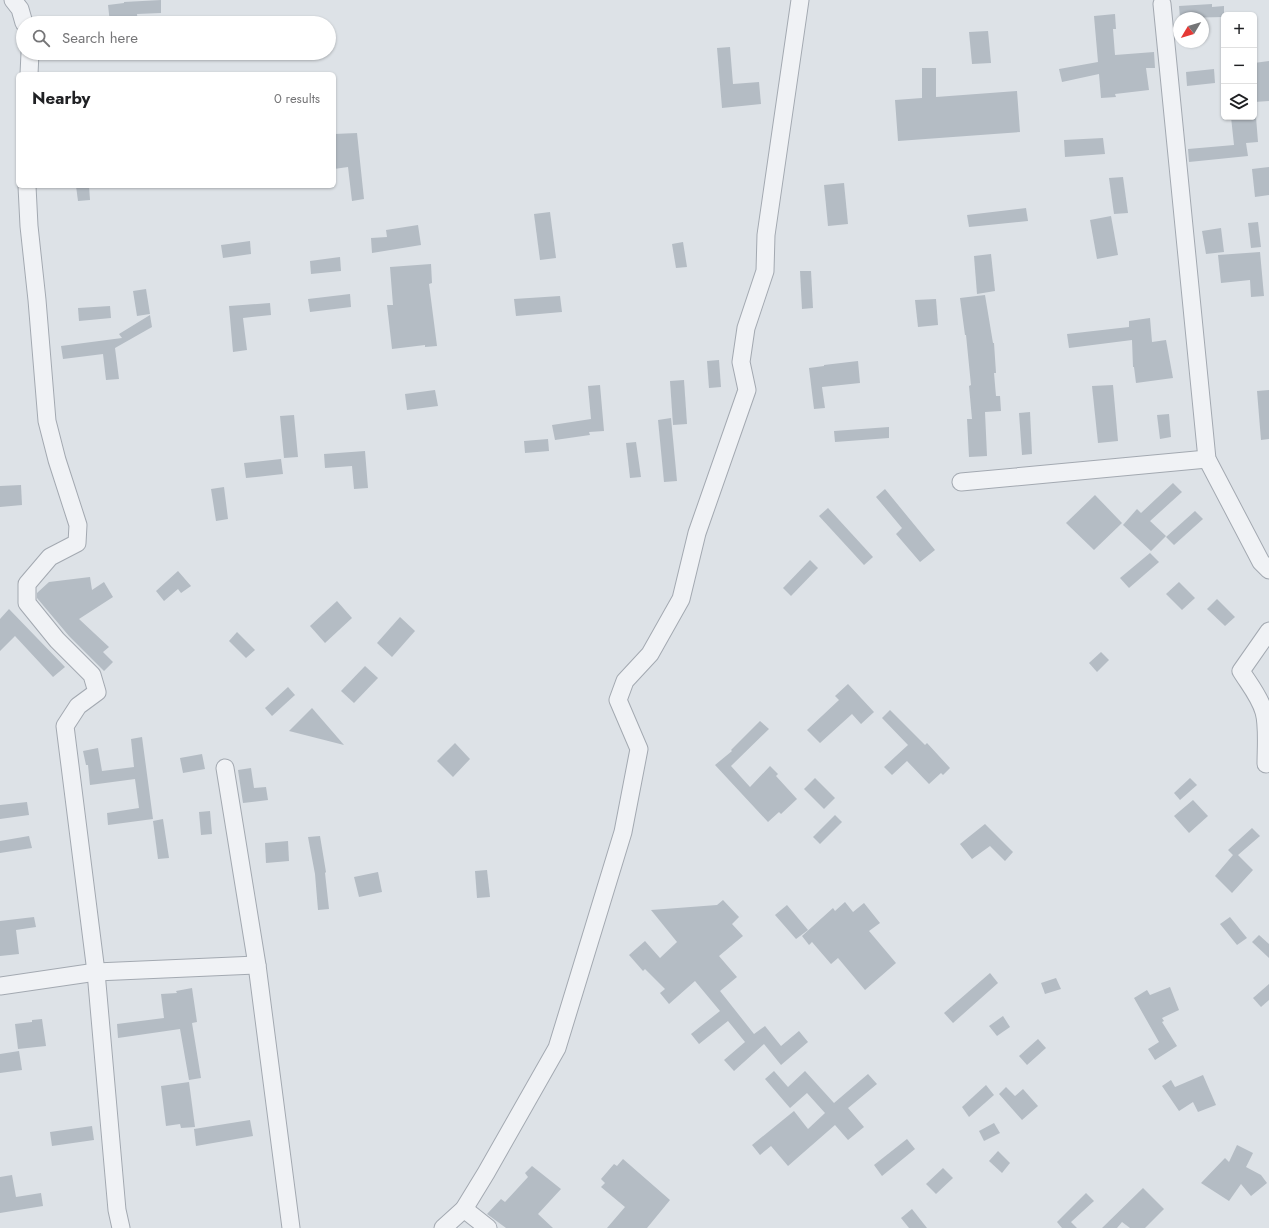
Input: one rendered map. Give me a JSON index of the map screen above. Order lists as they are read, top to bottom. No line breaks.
{"north":"bottom left","page":{"map_buttons":["+","−"],"search":"Search here","heading":["Nearby","0 results"]}}
